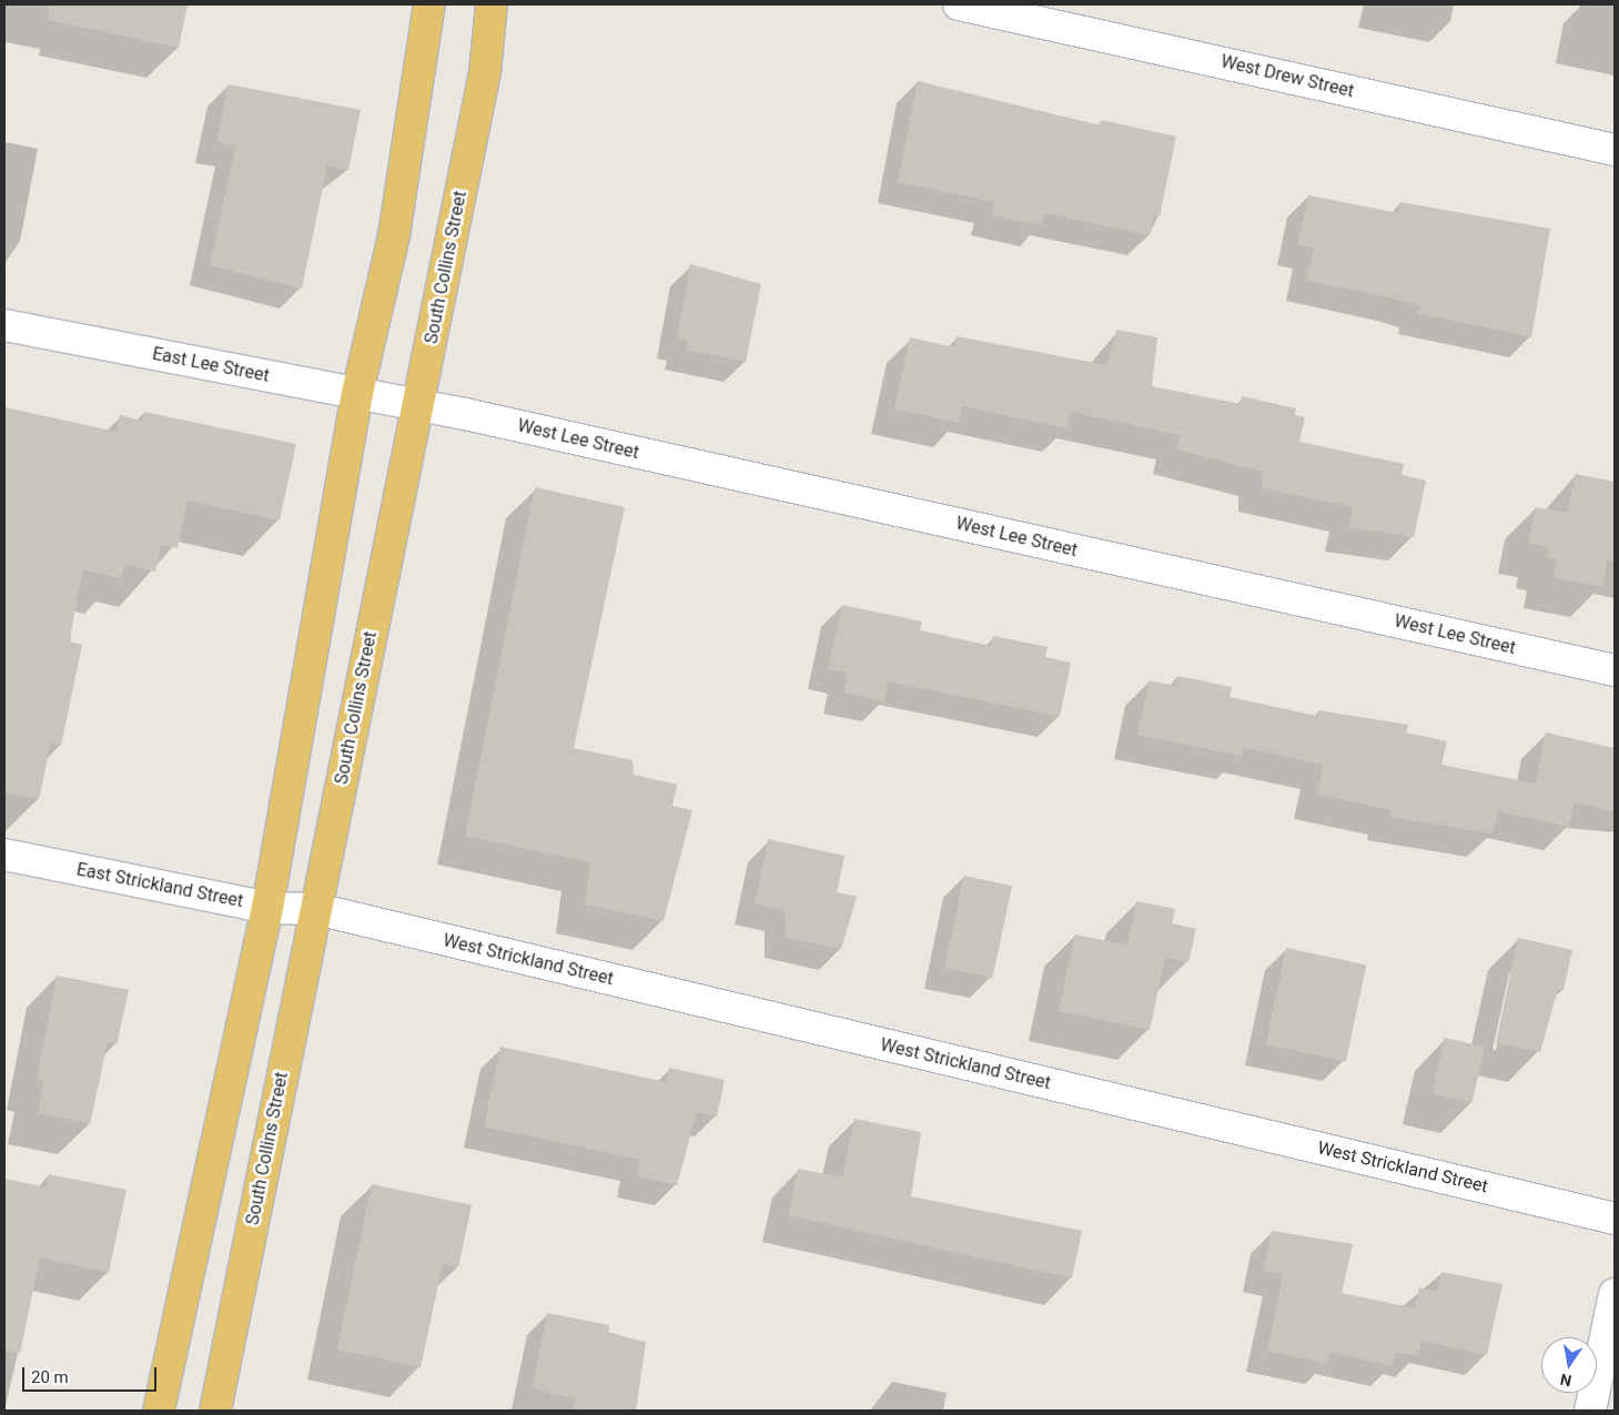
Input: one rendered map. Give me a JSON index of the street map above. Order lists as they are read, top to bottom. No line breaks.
{"streets":{"main road":["South Collins Street"],"street":["West Drew Street","East Lee Street","West Lee Street","East Strickland Street","West Strickland Street"]},"crossings":[["South Collins Street","East Lee Street"],["South Collins Street","West Lee Street"],["South Collins Street","East Strickland Street"],["South Collins Street","West Strickland Street"],["East Lee Street","West Lee Street"],["East Strickland Street","West Strickland Street"]],"scale_bar":"20 m","north":"bottom"}
